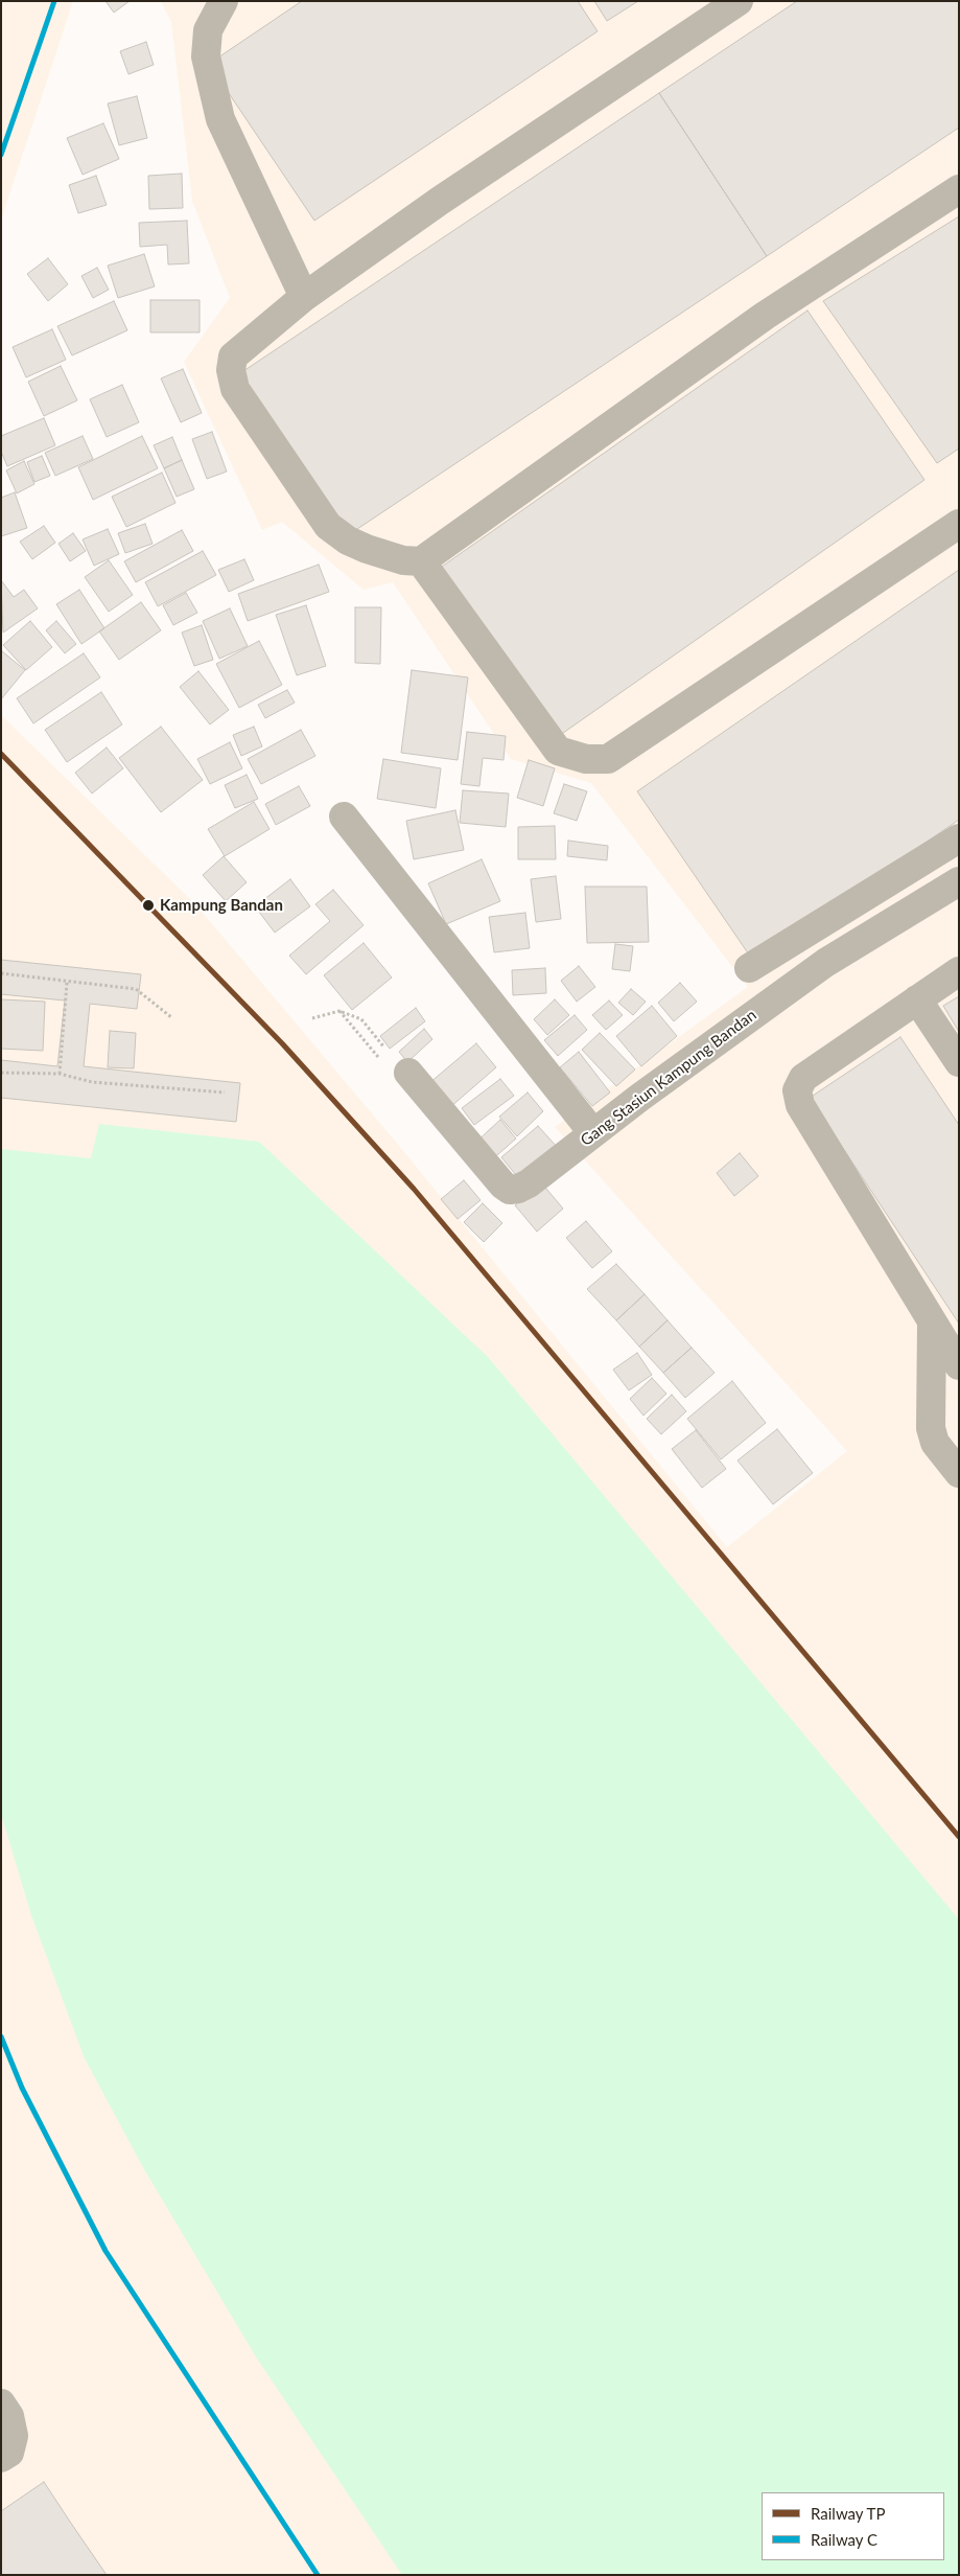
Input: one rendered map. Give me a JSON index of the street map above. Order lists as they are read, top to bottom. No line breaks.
{"streets":{"street":["Gang Stasiun Kampung Bandan"]},"places":["Kampung Bandan"],"lines":["rail line C","rail line TP"],"legend":["Railway TP","Railway C"]}
